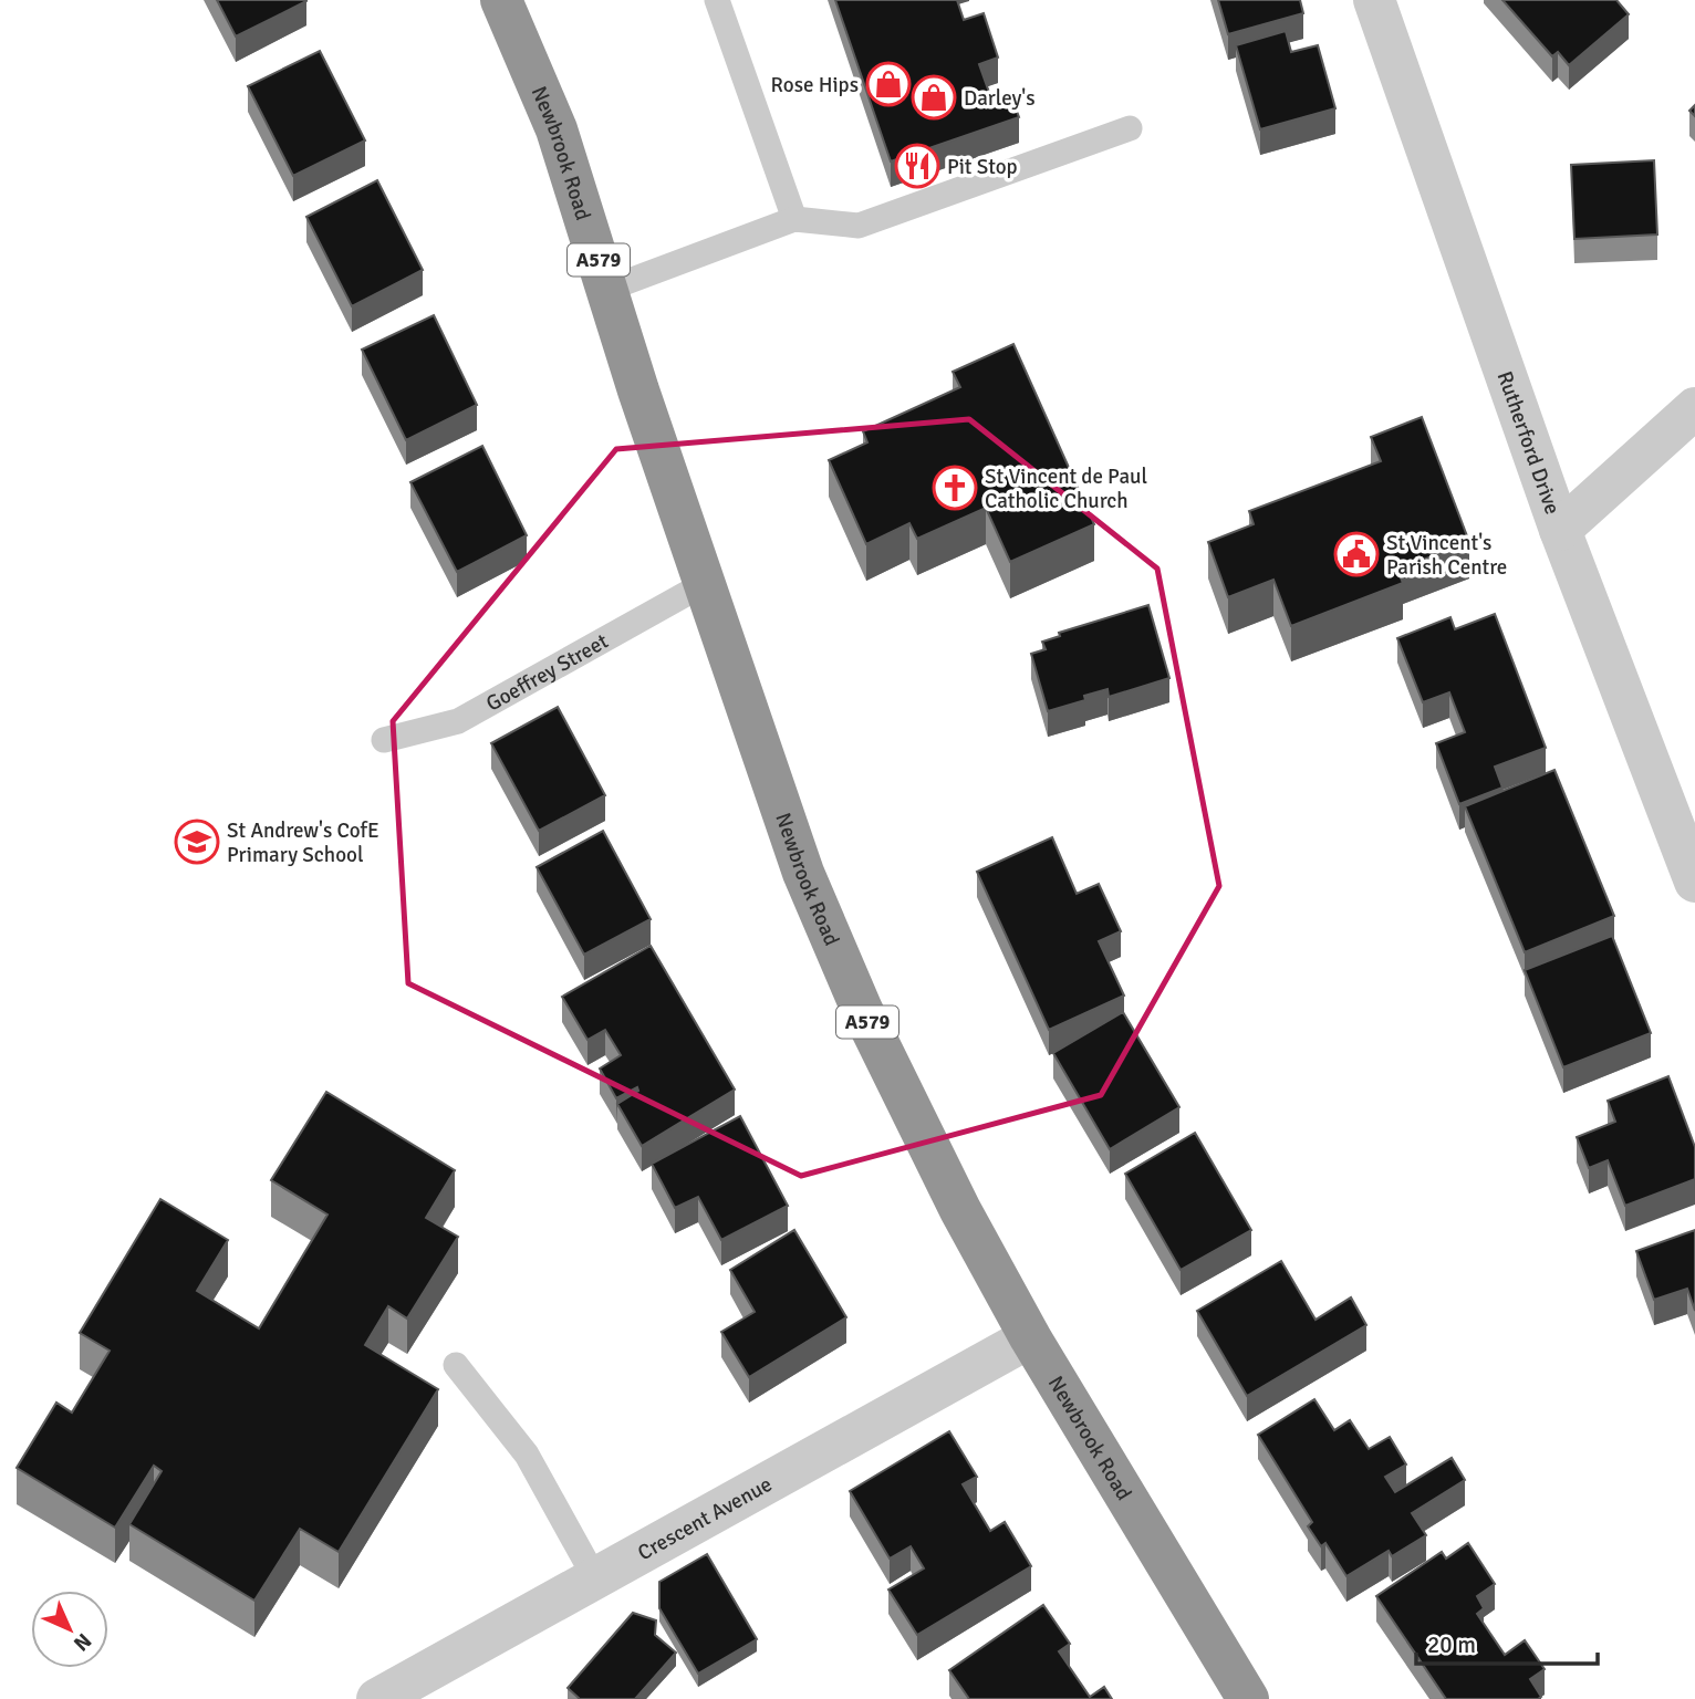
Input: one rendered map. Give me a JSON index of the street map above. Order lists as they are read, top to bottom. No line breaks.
{"streets":{"highway":["Newbrook Road","A579"],"street":["Rutherford Drive","Crescent Avenue"],"lane":["Goeffrey Street"]},"crossings":[["Newbrook Road","Goeffrey Street"],["Newbrook Road","Crescent Avenue"]],"places":{"shop":["Rose Hips","Darley's"],"restaurant":["Pit Stop"],"church":["St Vincent de Paul Catholic Church"],"public building":["St Vincent's Parish Centre"],"school or university":["St Andrew's CofE Primary School"]},"scale_bar":"20 m","north":"bottom right"}
